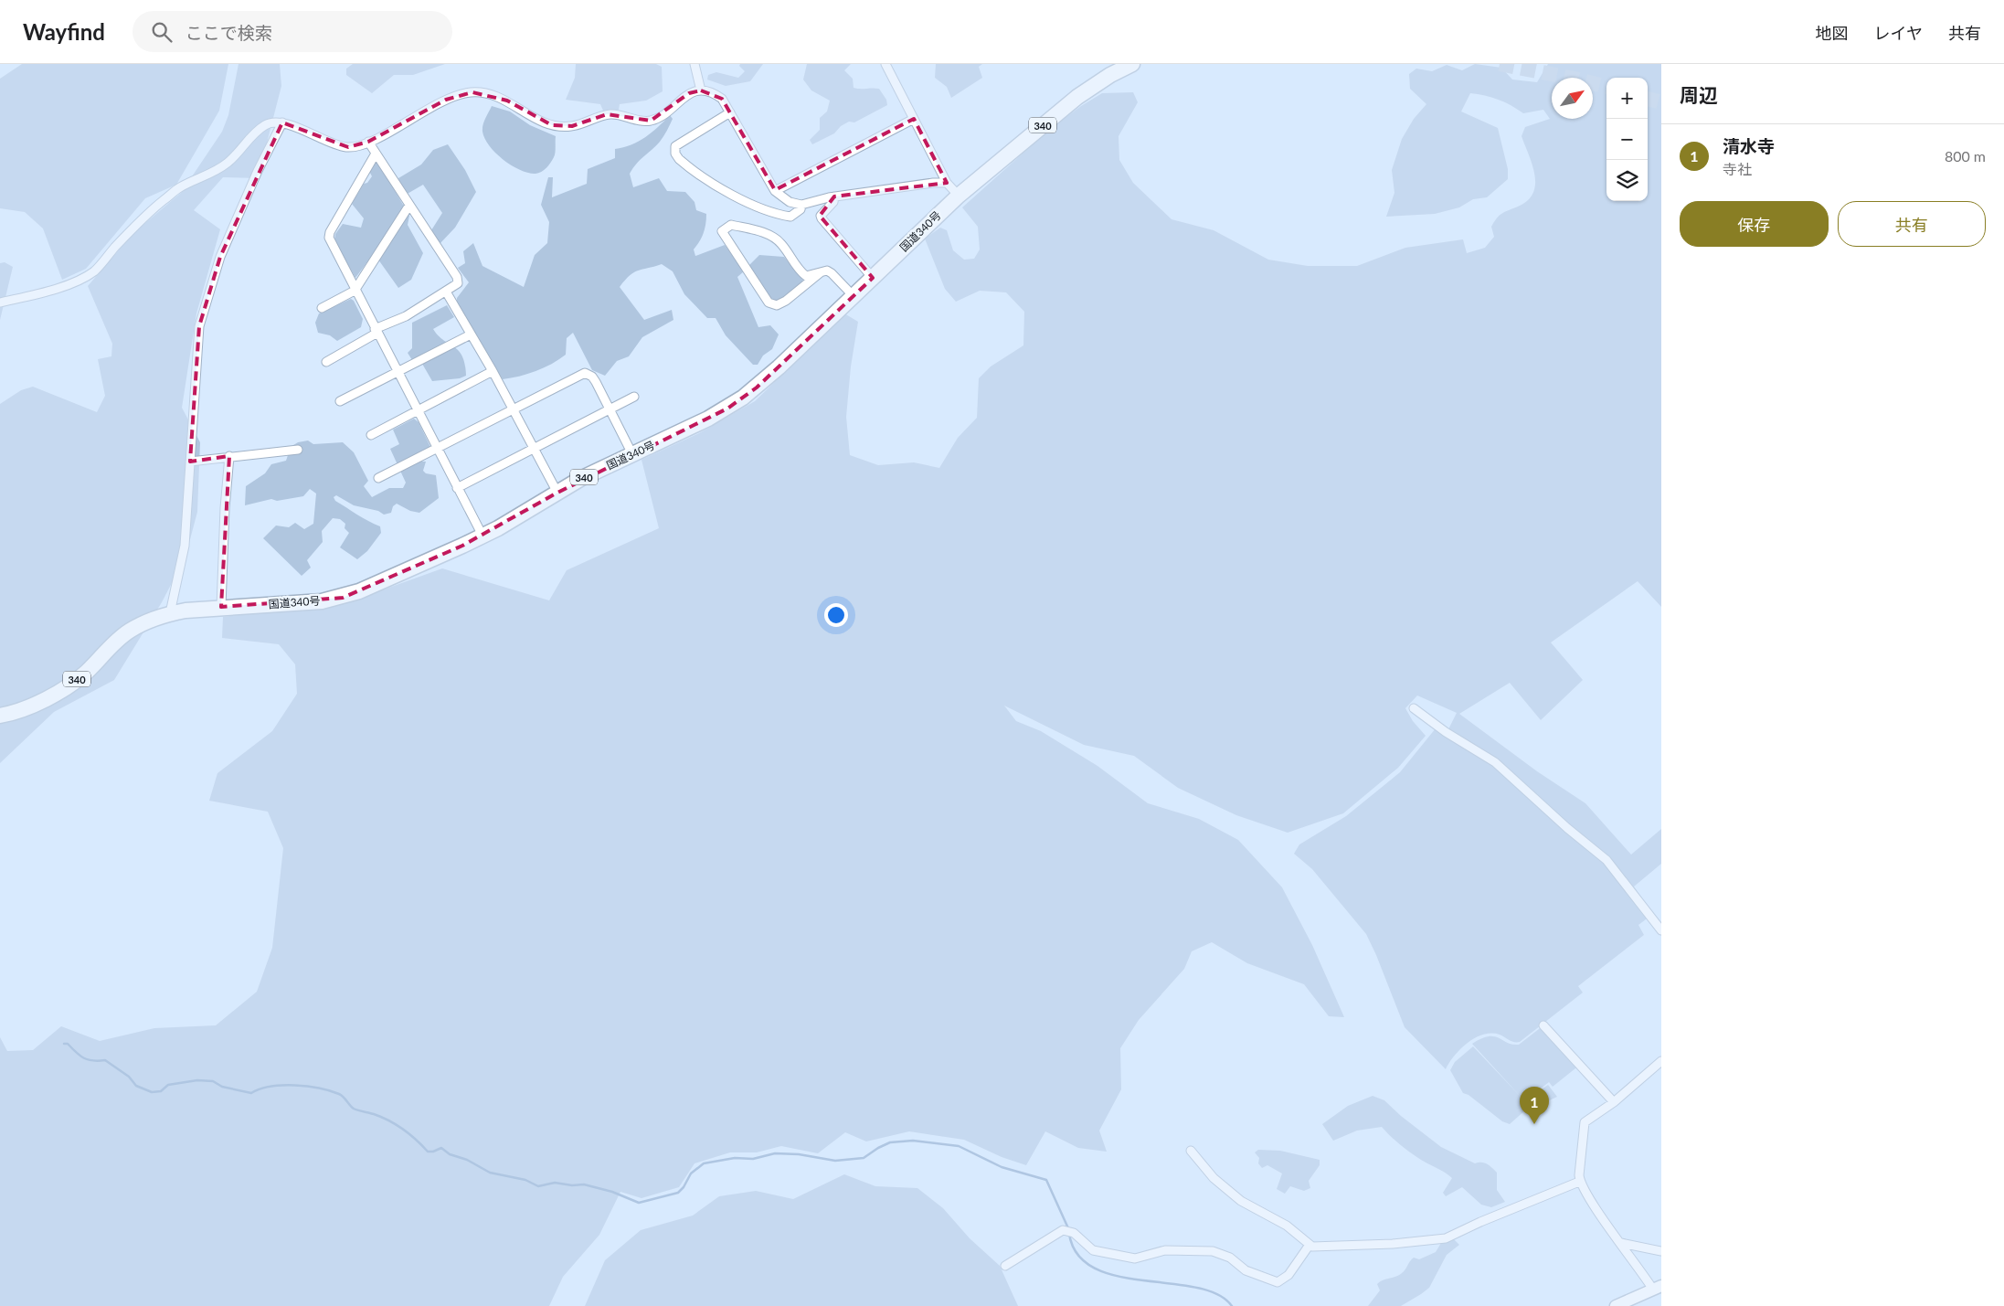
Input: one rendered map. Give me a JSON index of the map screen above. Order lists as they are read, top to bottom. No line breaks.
{"streets":{"highway":["340","国道340号"]},"north":"top right","page":{"header":"Wayfind","search":"ここで検索","nav":["地図","レイヤ","共有"],"heading":"周辺","map_buttons":["+","−"],"list":[{"mark":"1","name":"清水寺","note":"寺社","value":"800 m"}],"buttons":["保存","共有"],"pins":"1"}}
